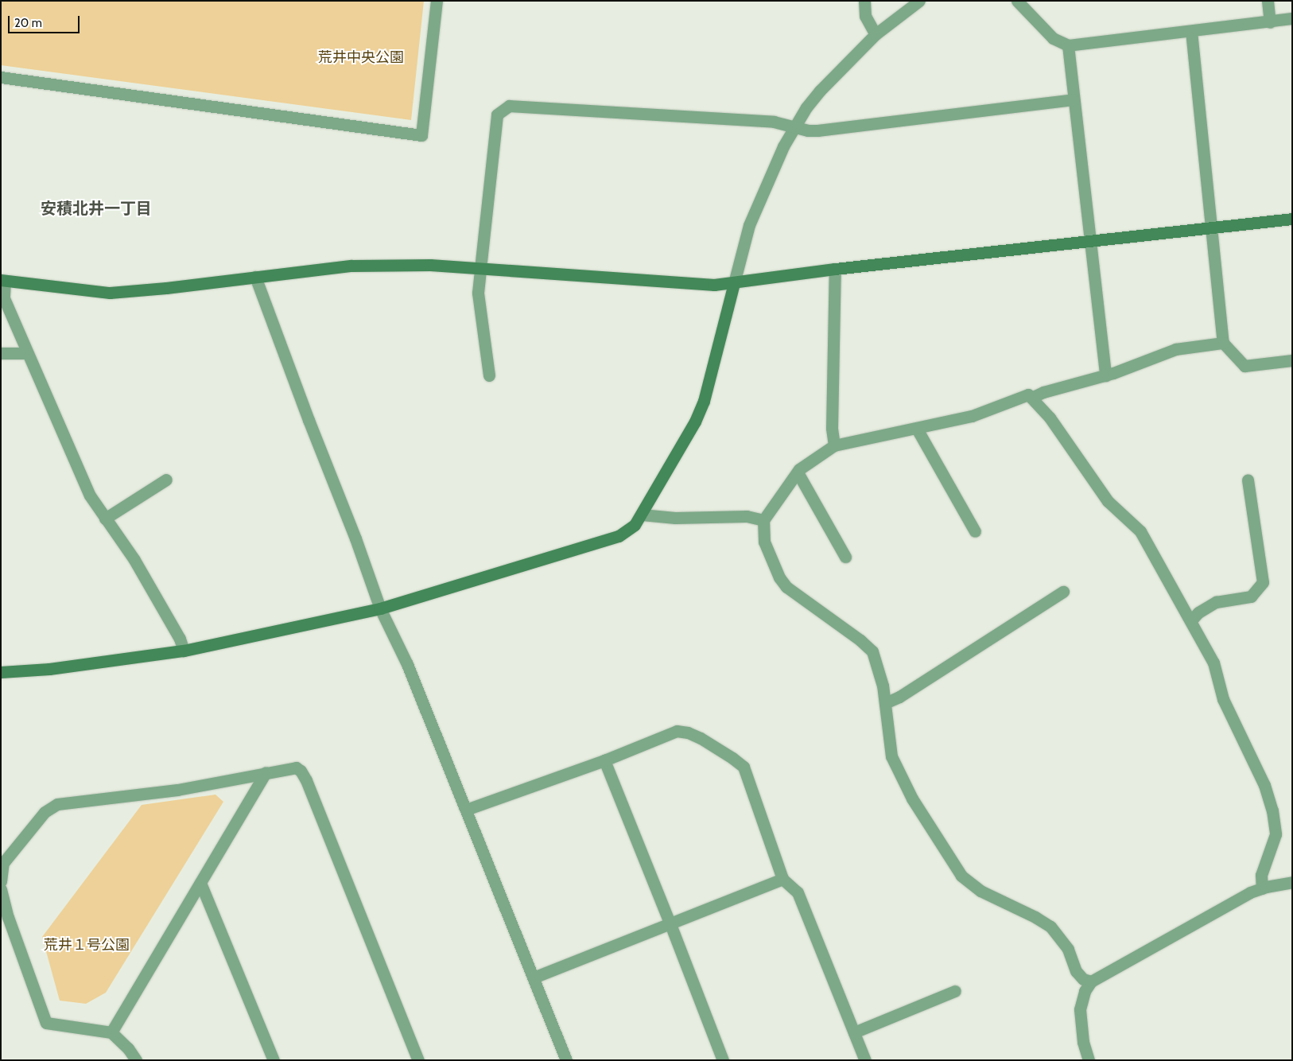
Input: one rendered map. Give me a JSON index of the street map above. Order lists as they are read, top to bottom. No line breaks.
{"districts":["安積北井一丁目"],"parks":["荒井中央公園","荒井１号公園"],"scale_bar":"20 m"}
